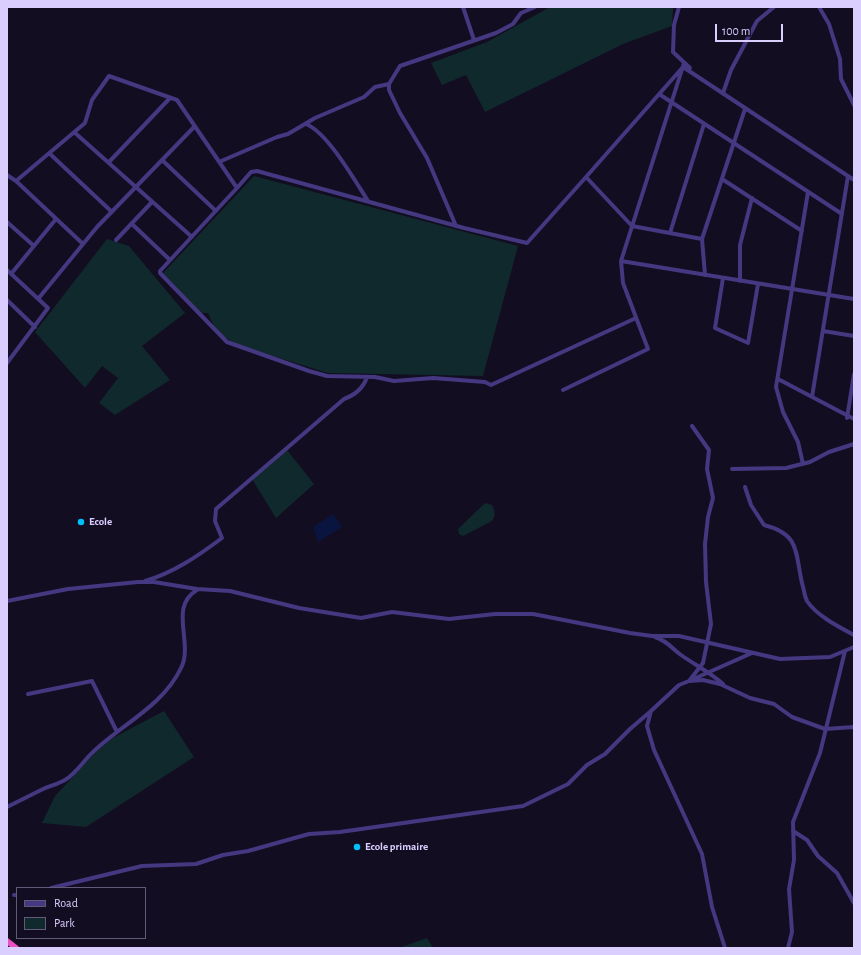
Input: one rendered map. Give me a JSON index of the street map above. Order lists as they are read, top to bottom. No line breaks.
{"places":["Ecole","Ecole primaire"],"legend":["Road","Park"],"scale_bar":"100 m"}
